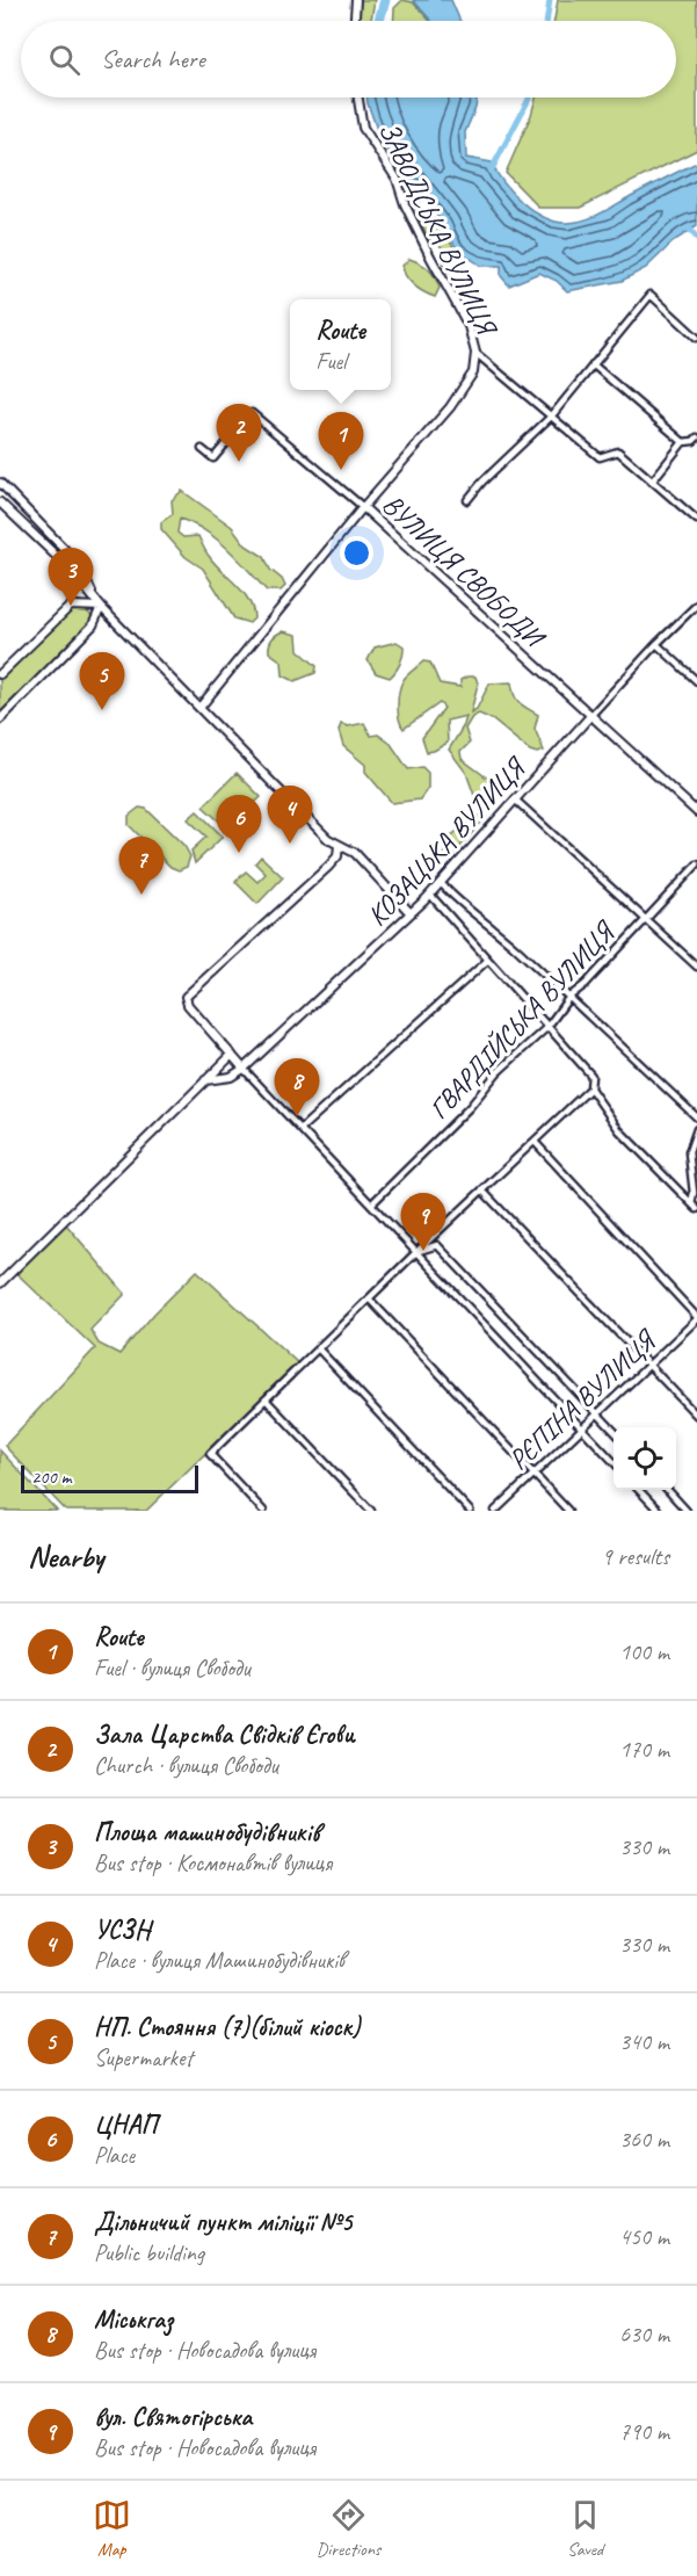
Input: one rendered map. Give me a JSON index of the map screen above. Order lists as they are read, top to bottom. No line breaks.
{"streets":{"street":["ЗАВОДСЬКА ВУЛИЦЯ","ВУЛИЦЯ СВОБОДИ","КОЗАЦЬКА ВУЛИЦЯ","ГВАРДІЙСЬКА ВУЛИЦЯ","РЄПІНА ВУЛИЦЯ"]},"crossings":[["ЗАВОДСЬКА ВУЛИЦЯ","ВУЛИЦЯ СВОБОДИ"],["ВУЛИЦЯ СВОБОДИ","КОЗАЦЬКА ВУЛИЦЯ"]],"scale_bar":"200 m","page":{"search":"Search here","popup":["Route","Fuel"],"pins":["2","1","3","5","4","6","7","8","9"],"scale":"200 m","heading":["Nearby","9 results"],"list":[{"mark":"1","name":"Route","note":"Fuel · вулиця Свободи","value":"100 m"},{"mark":"2","name":"Зала Царства Свідків Єгови","note":"Church · вулиця Свободи","value":"170 m"},{"mark":"3","name":"Площа машинобудівників","note":"Bus stop · Космонавтів вулиця","value":"330 m"},{"mark":"4","name":"УСЗН","note":"Place · вулиця Машинобудівників","value":"330 m"},{"mark":"5","name":"НП. Стояння (7)(білий кіоск)","note":"Supermarket","value":"340 m"},{"mark":"6","name":"ЦНАП","note":"Place","value":"360 m"},{"mark":"7","name":"Дільничий пункт міліції №5","note":"Public building","value":"450 m"},{"mark":"8","name":"Міськгаз","note":"Bus stop · Новосадова вулиця","value":"630 m"},{"mark":"9","name":"вул. Святогірська","note":"Bus stop · Новосадова вулиця","value":"790 m"}],"nav":["Map","Directions","Saved"]}}
